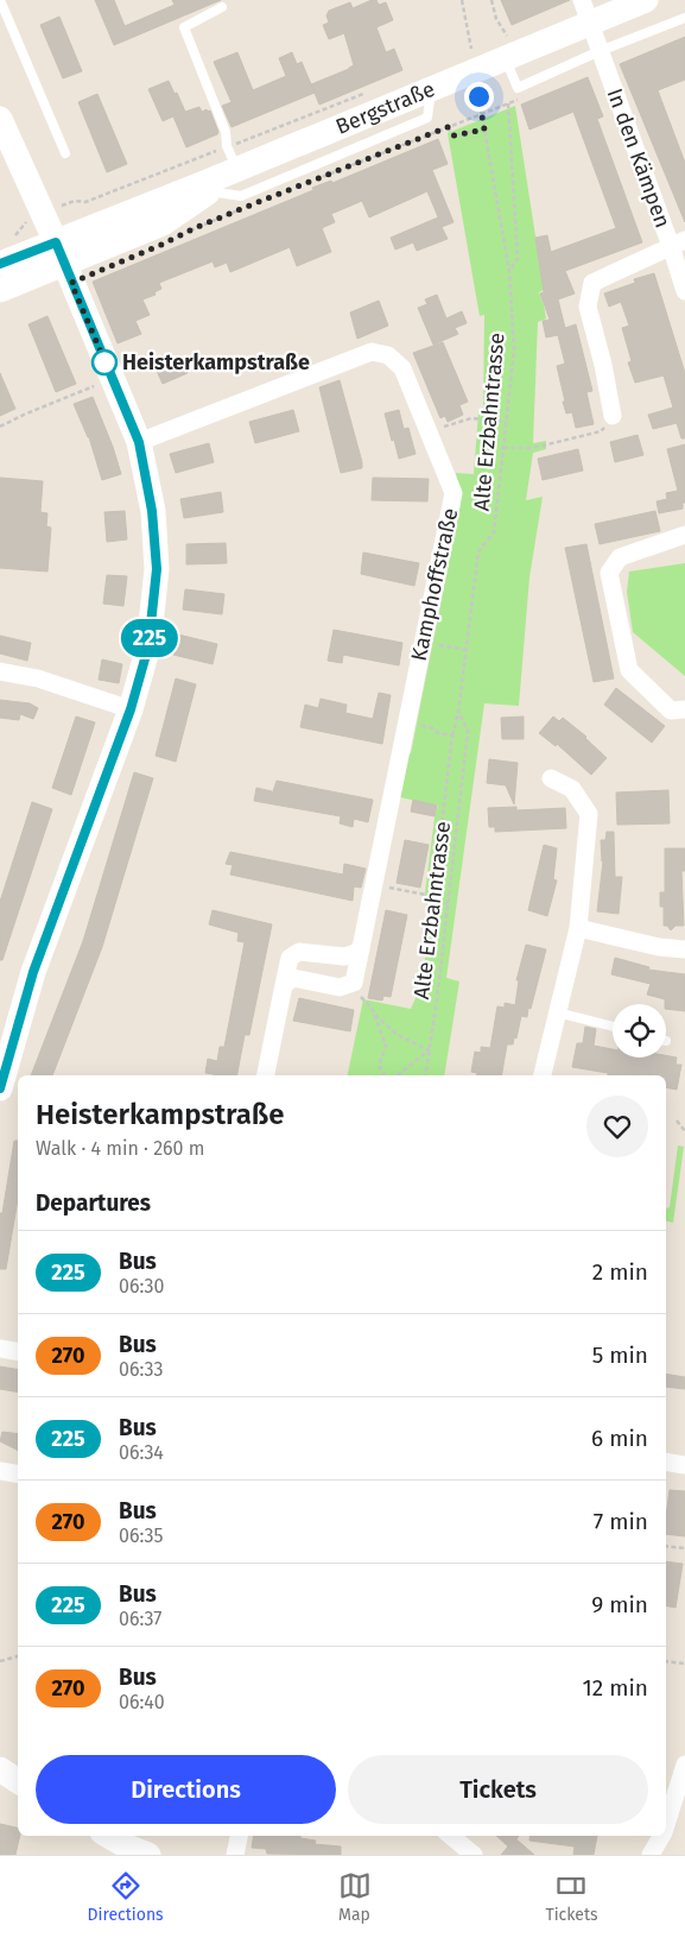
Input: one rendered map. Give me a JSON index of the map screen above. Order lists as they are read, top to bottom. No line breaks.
{"streets":{"street":["Bergstraße","In den Kämpen","Kamphoffstraße"],"path":["Alte Erzbahntrasse"]},"crossings":[["Bergstraße","In den Kämpen"]],"places":["Heisterkampstraße"],"lines":["bus line 225"],"page":{"on_map":"225","heading":[["Heisterkampstraße","Walk · 4 min · 260 m"],"Departures"],"list":[{"mark":"225","name":"Bus","note":"06:30","value":"2 min"},{"mark":"270","name":"Bus","note":"06:33","value":"5 min"},{"mark":"225","name":"Bus","note":"06:34","value":"6 min"},{"mark":"270","name":"Bus","note":"06:35","value":"7 min"},{"mark":"225","name":"Bus","note":"06:37","value":"9 min"},{"mark":"270","name":"Bus","note":"06:40","value":"12 min"}],"buttons":["Directions","Tickets"],"tabs":["Directions","Map","Tickets"]}}
